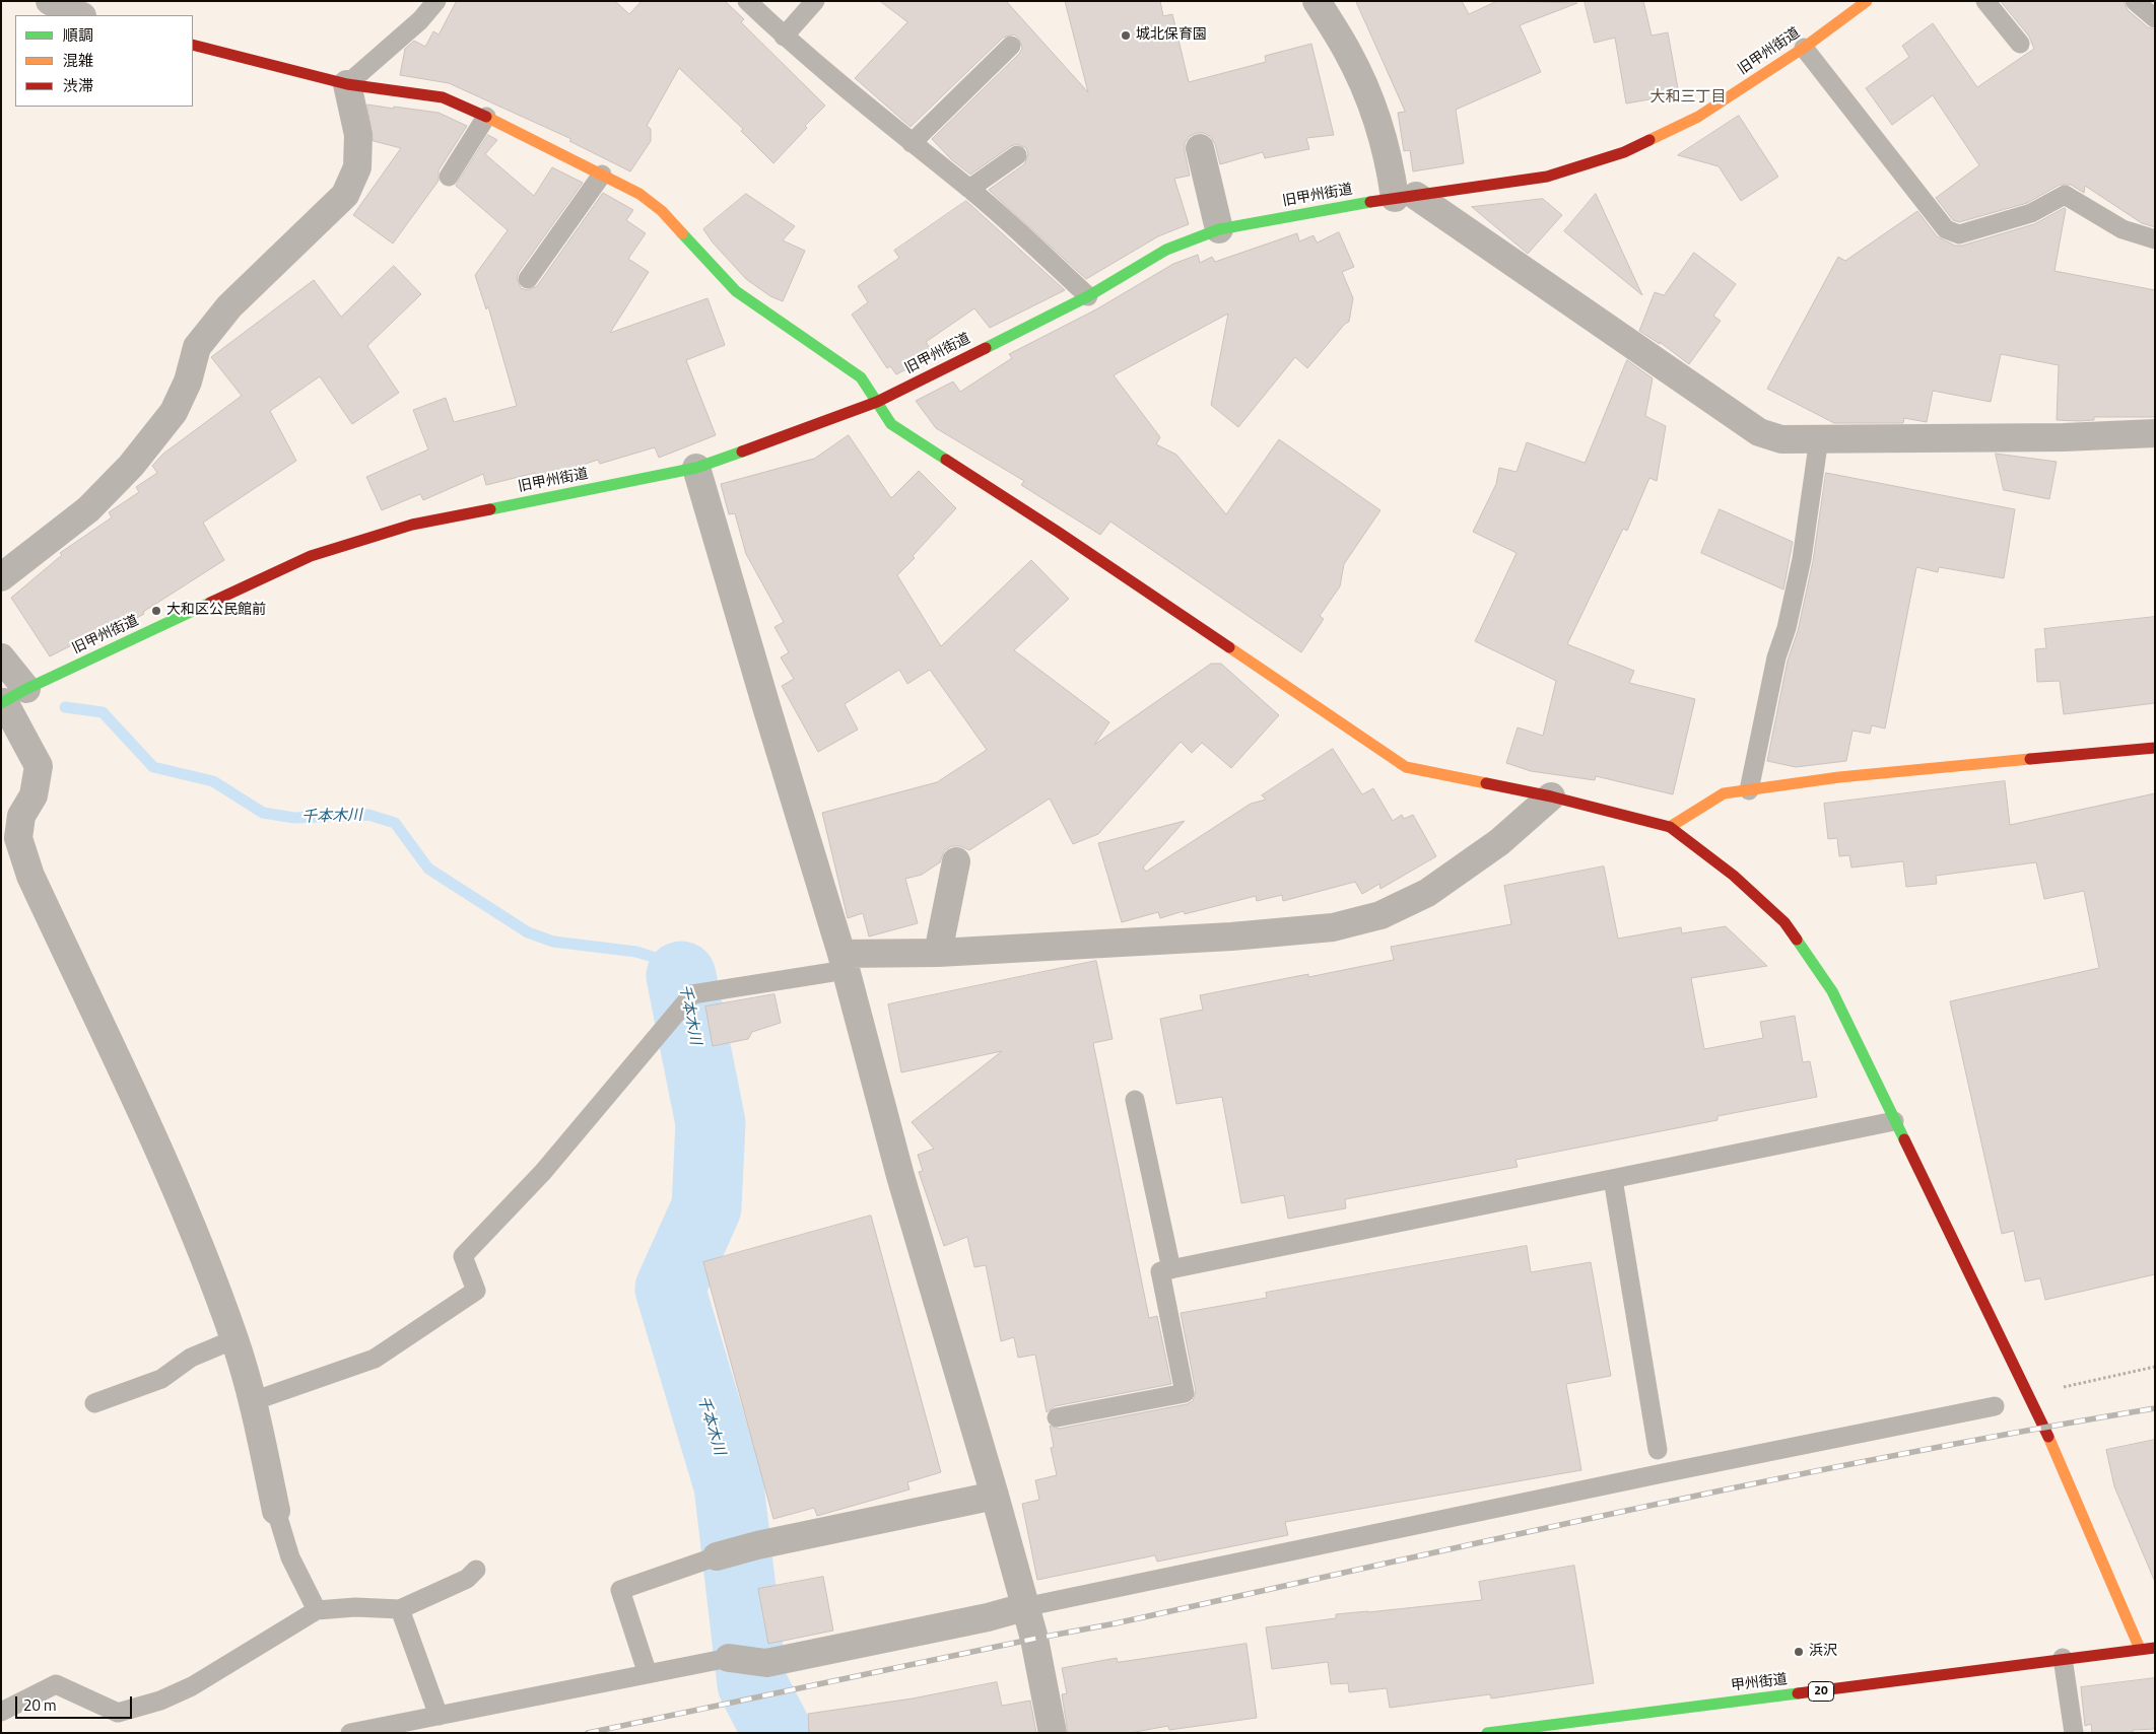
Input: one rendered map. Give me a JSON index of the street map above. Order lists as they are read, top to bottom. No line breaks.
{"streets":{"main road":["旧甲州街道","甲州街道","20"]},"districts":["大和三丁目"],"water":["千本木川"],"places":["城北保育園","大和区公民館前","浜沢"],"legend":["順調","混雑","渋滞"],"scale_bar":"20 m"}
